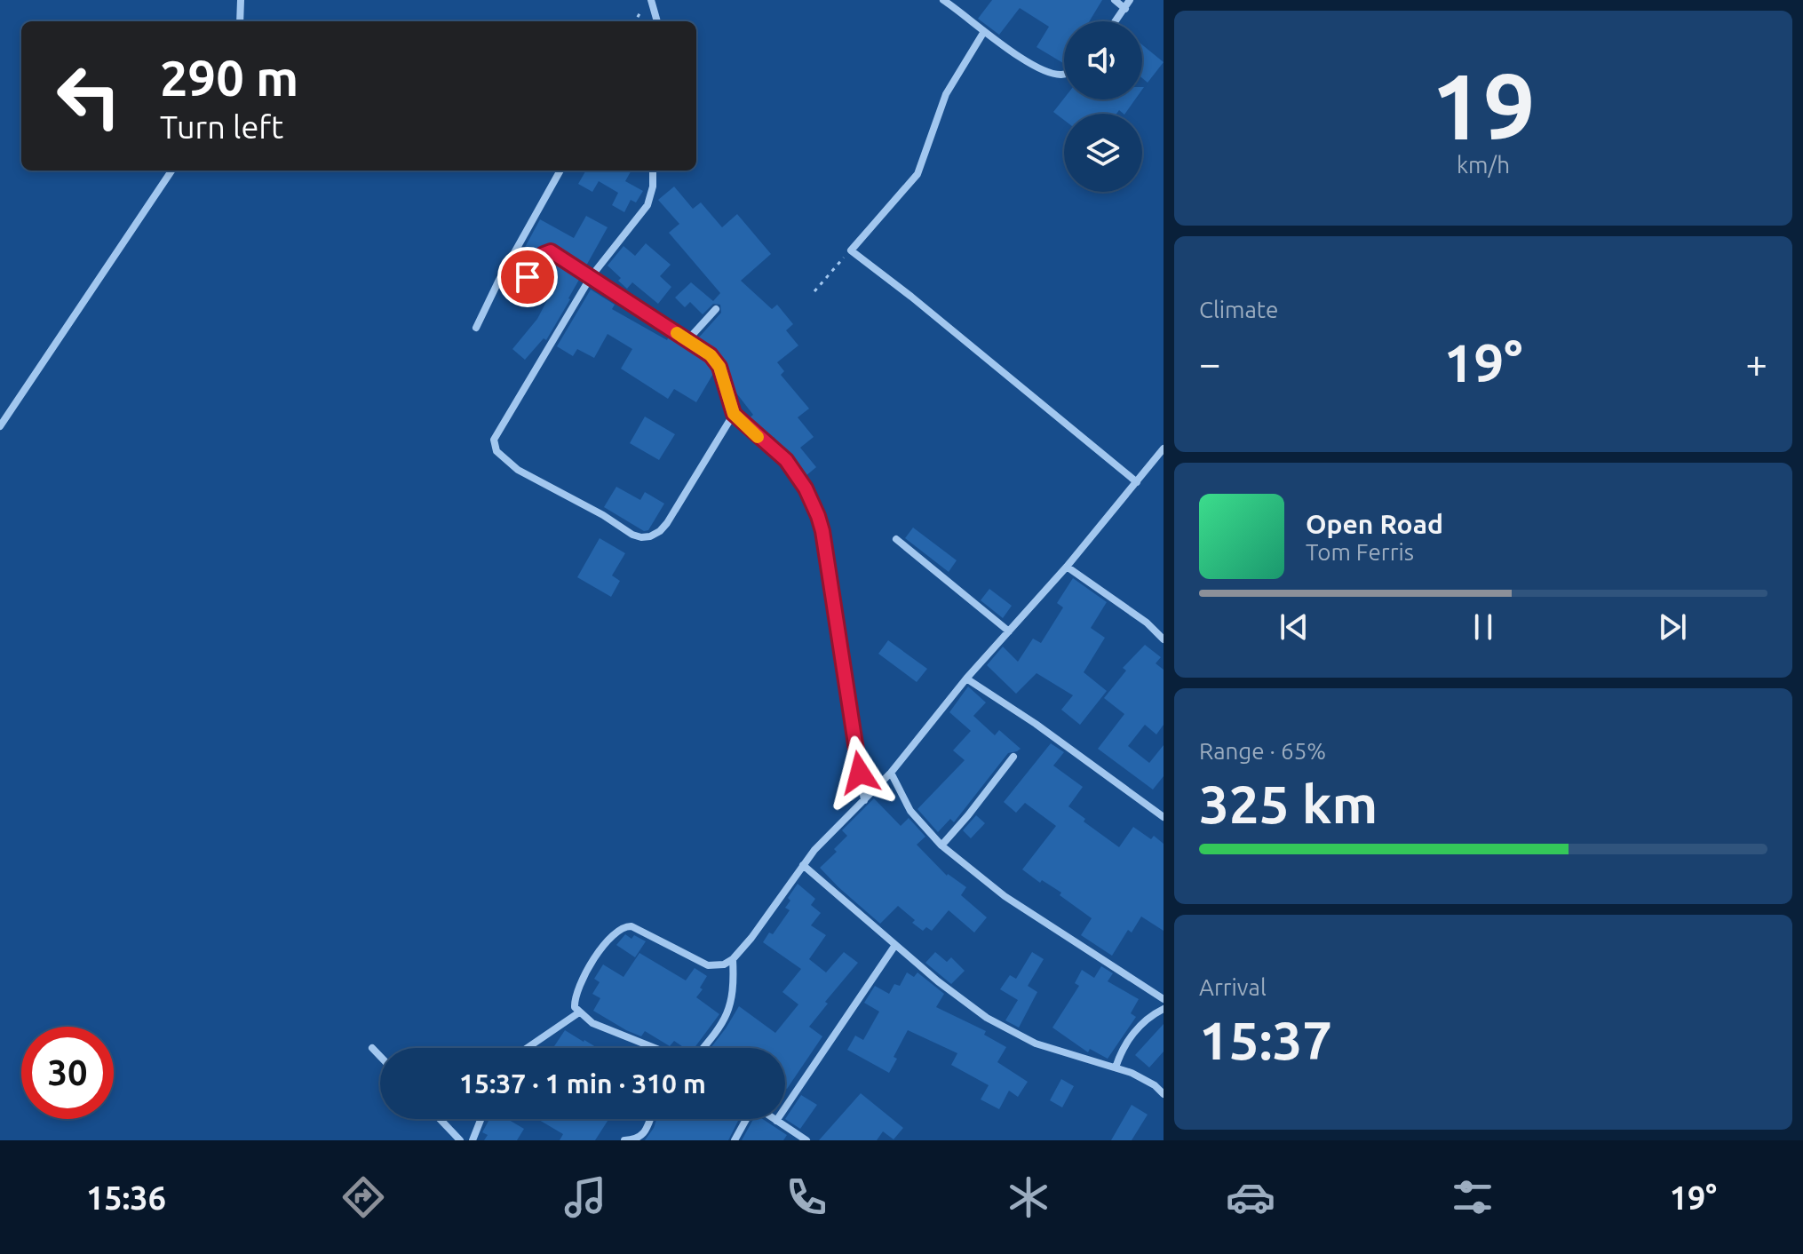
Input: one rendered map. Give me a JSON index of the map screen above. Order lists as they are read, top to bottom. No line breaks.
{"page":{"tile":[["19","km/h"],"Climate",["Range · 65%","325 km"],["Arrival","15:37"]],"turn":["290 m","Turn left"],"heat":["−","19°","+"],"song":["Open Road","Tom Ferris"],"limit":"30","trip":"15:37 · 1 min · 310 m","tabs":["15:36","19°"]}}
